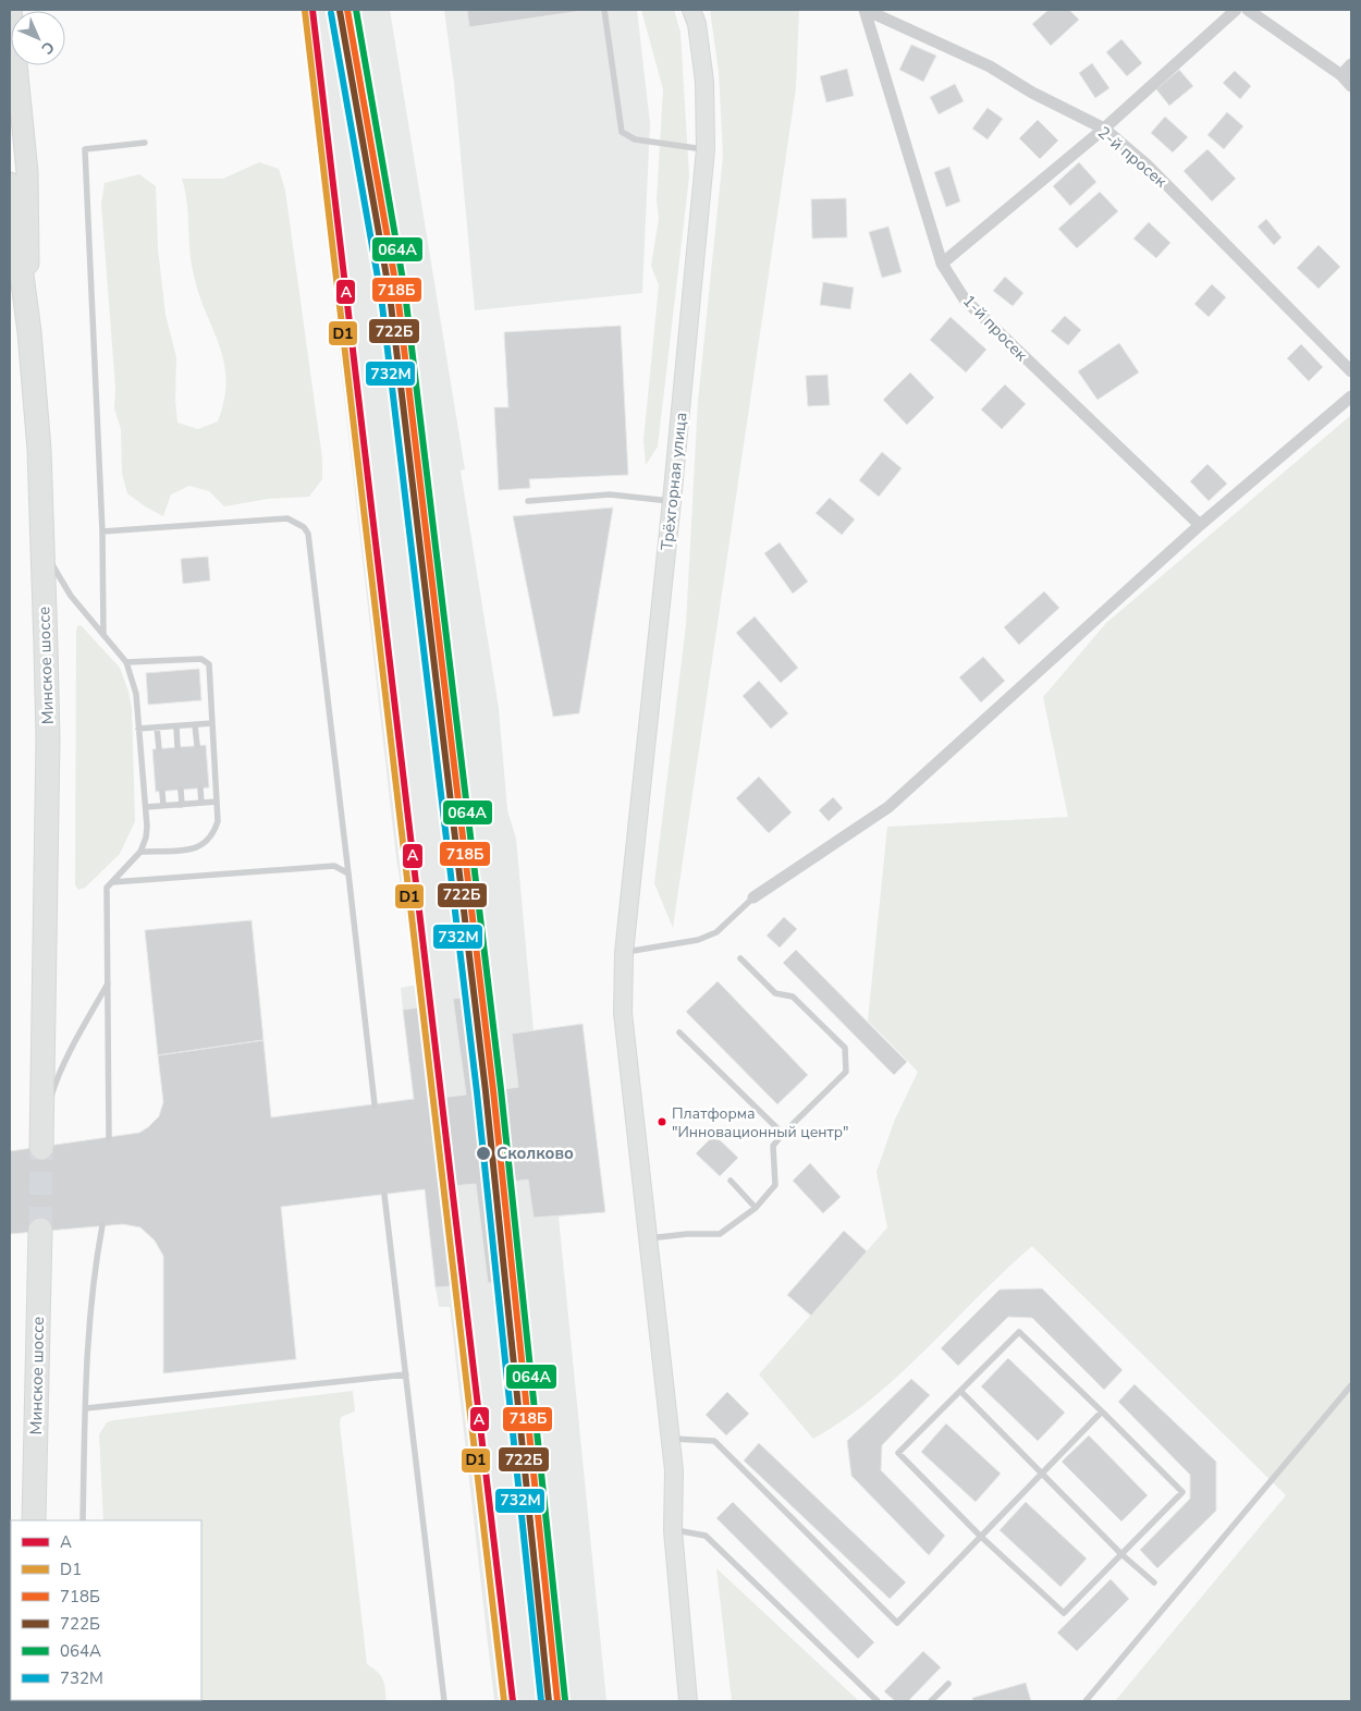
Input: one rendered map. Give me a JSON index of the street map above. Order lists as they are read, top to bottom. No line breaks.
{"streets":{"highway":["Минское шоссе"],"street":["2-й просек","1-й просек","Трёхгорная улица"]},"crossings":[["2-й просек","1-й просек"]],"places":["Платформа \"Инновационный центр\"","Сколково"],"lines":["transit line A","transit line 718Б","transit line 064А","transit line D1","transit line 722Б","transit line 732М"],"legend":["A","D1","718Б","722Б","064А","732М"],"north":"bottom right"}
